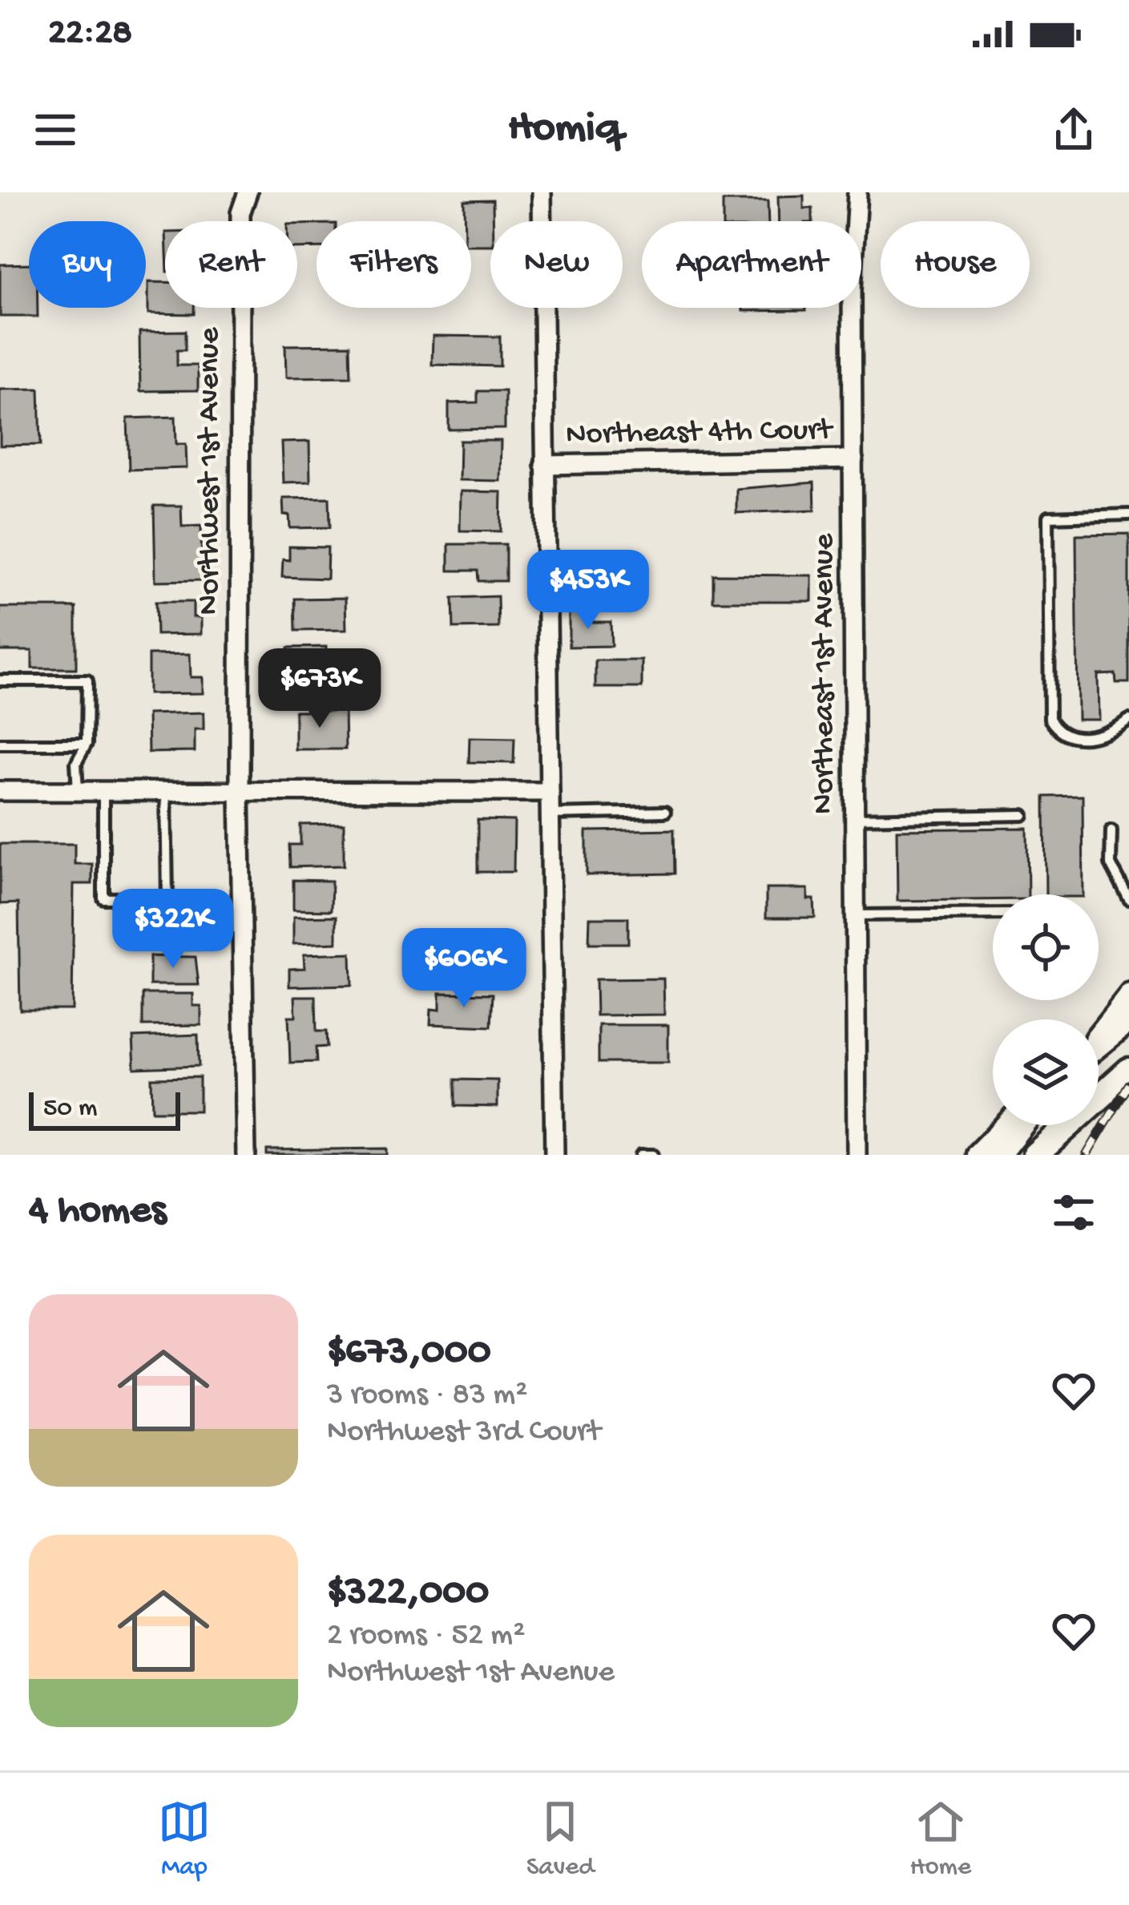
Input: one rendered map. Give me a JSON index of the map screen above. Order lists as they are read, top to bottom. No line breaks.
{"streets":{"street":["Northeast 4th Court","Northwest 1st Avenue","Northeast 1st Avenue"]},"crossings":[["Northeast 4th Court","Northeast 1st Avenue"]],"scale_bar":"50 m","page":{"status":"22:28","header":"Homiq","chip":["Buy","Rent","Filters","New","Apartment","House"],"price":["$453K","$673K","$322K","$606K"],"scale":"50 m","heading":"4 homes","list":[{"name":"$673,000","note":"3 rooms · 83 m² · Northwest 3rd Court"},{"name":"$322,000","note":"2 rooms · 52 m² · Northwest 1st Avenue"}],"tabs":["Map","Saved","Home"]}}
